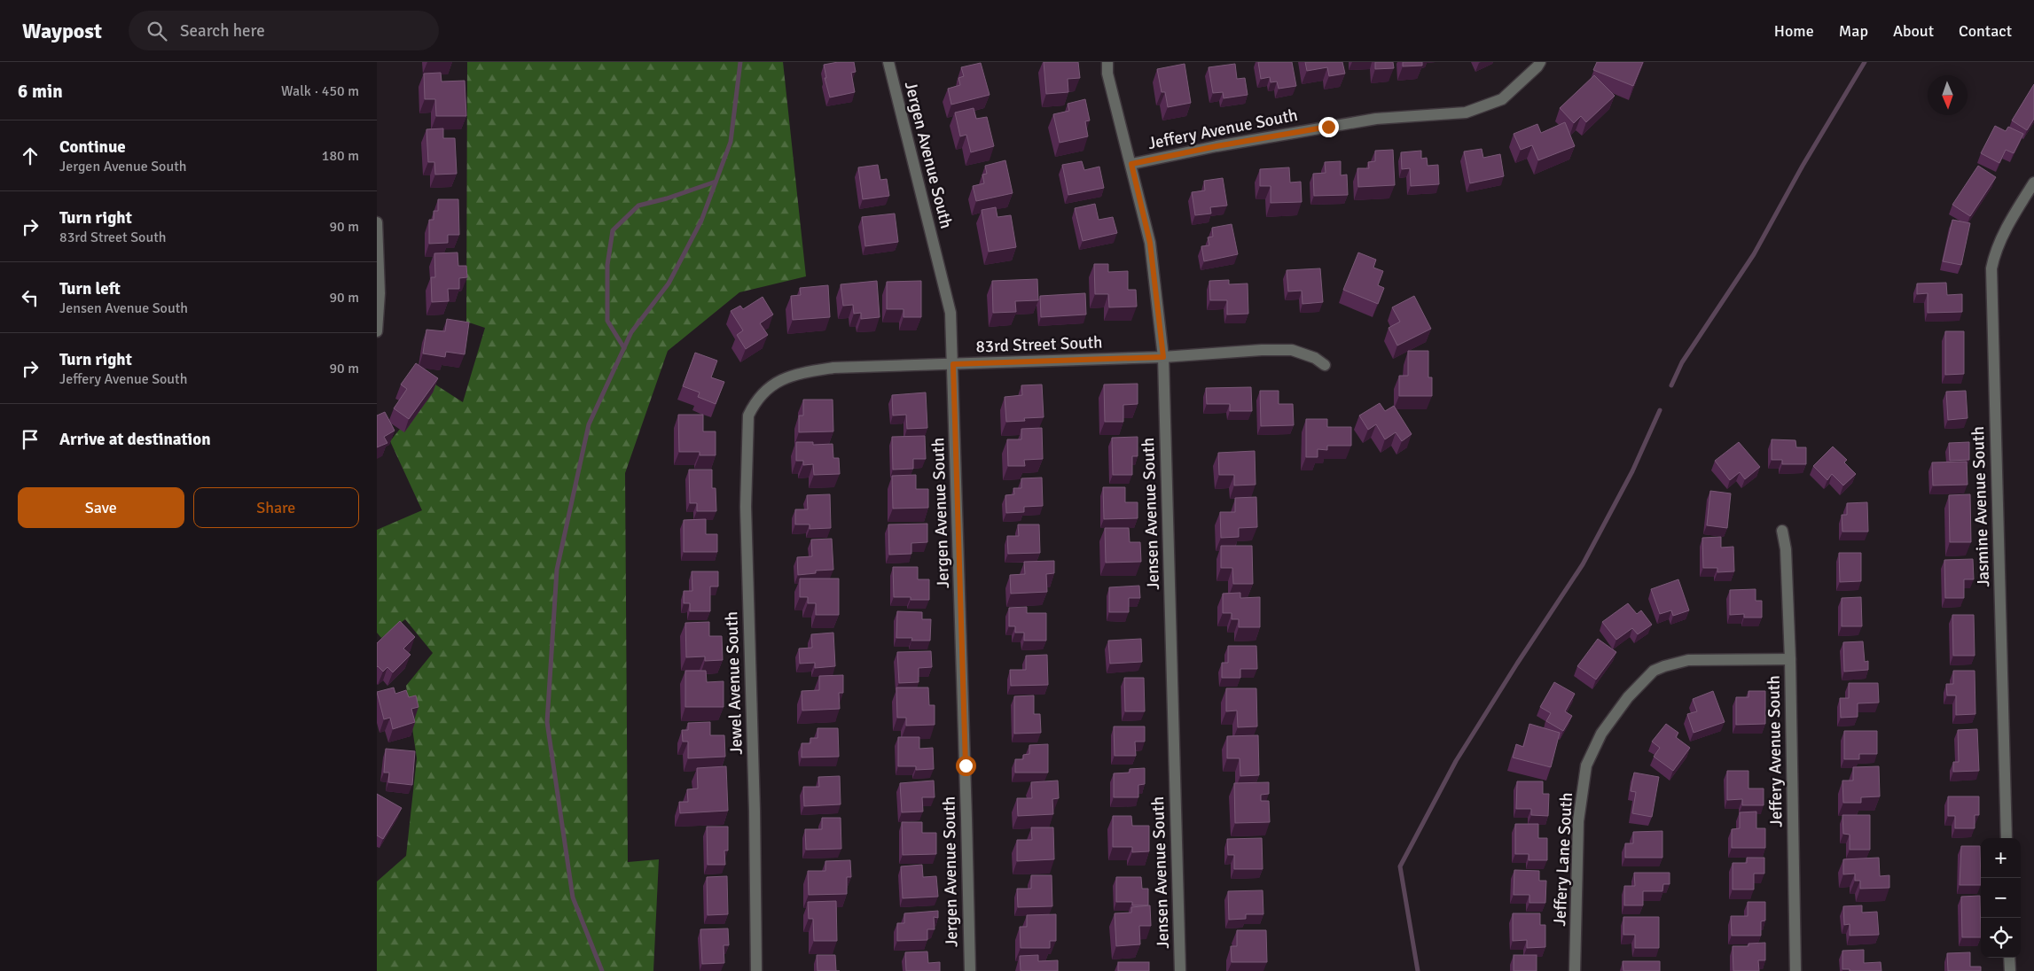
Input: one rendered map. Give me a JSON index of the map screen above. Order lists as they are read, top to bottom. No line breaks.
{"streets":{"street":["Jeffery Avenue South","Jergen Avenue South","83rd Street South","Jasmine Avenue South","Jensen Avenue South","Jewel Avenue South","Jeffery Lane South"]},"crossings":[["Jeffery Avenue South","Jensen Avenue South"],["Jeffery Avenue South","Jeffery Lane South"],["Jergen Avenue South","83rd Street South"],["83rd Street South","Jensen Avenue South"],["83rd Street South","Jewel Avenue South"]],"north":"bottom","page":{"header":"Waypost","search":"Search here","nav":["Home","Map","About","Contact"],"heading":["6 min","Walk · 450 m"],"list":[["Continue","Jergen Avenue South","180 m"],["Turn right","83rd Street South","90 m"],["Turn left","Jensen Avenue South","90 m"],["Turn right","Jeffery Avenue South","90 m"],"Arrive at destination"],"buttons":["Save","Share"],"map_buttons":["+","−"]}}
